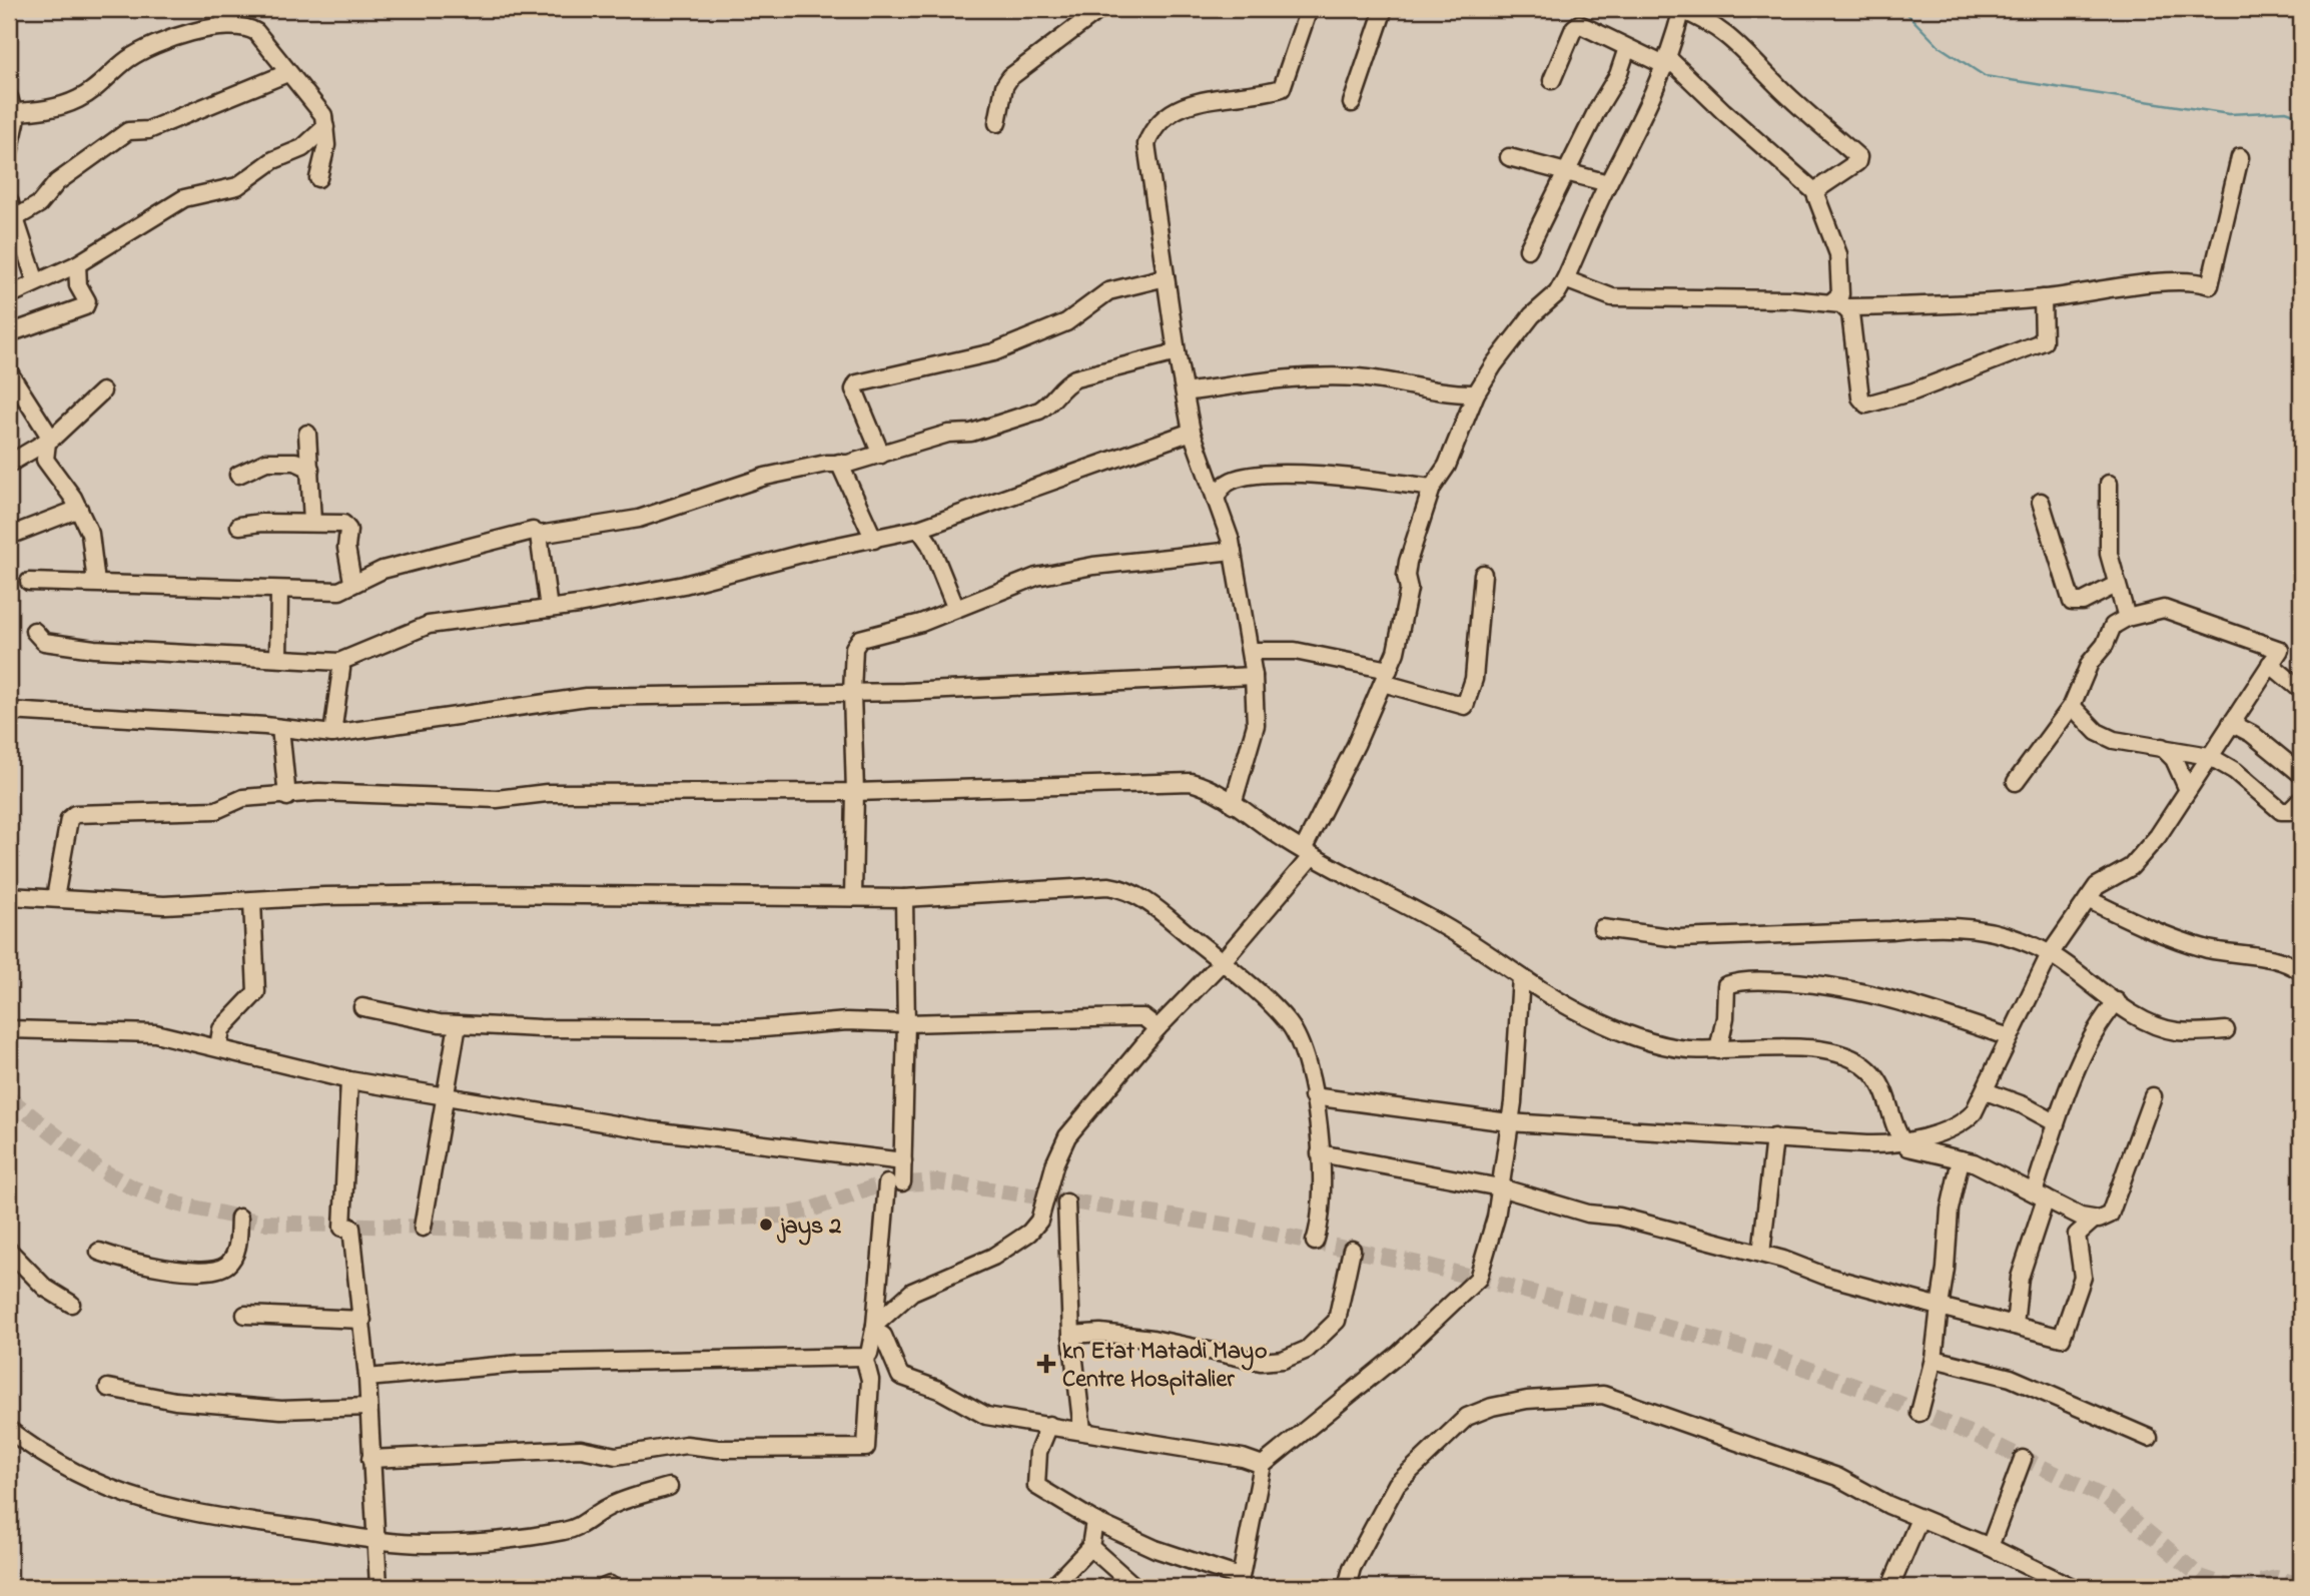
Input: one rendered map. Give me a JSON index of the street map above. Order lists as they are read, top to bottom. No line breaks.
{"places":{"other":["jays 2"],"health":["kn Etat Matadi Mayo Centre Hospitalier"]}}
